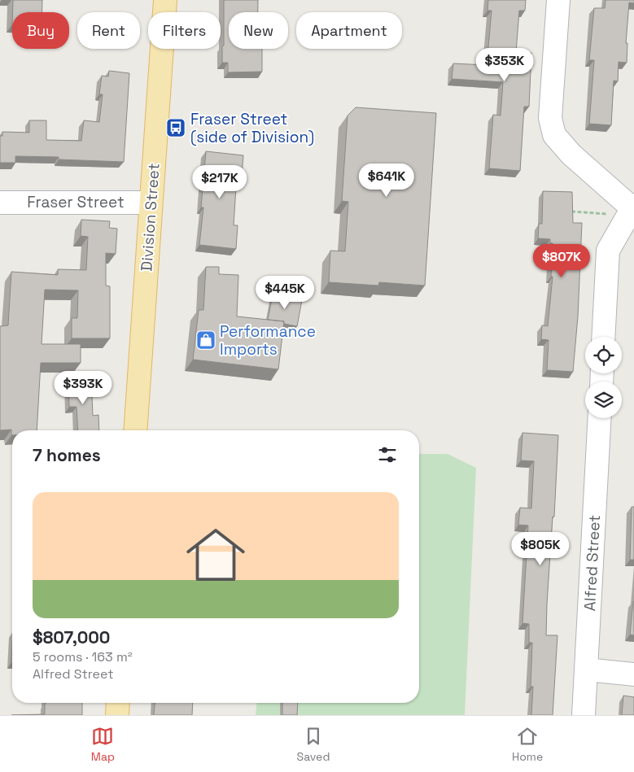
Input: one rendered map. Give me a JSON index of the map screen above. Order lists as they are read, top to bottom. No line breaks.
{"streets":{"main road":["Division Street"],"street":["Fraser Street","Alfred Street"]},"crossings":[["Fraser Street","Division Street"]],"places":{"bus stop":["Fraser Street (side of Division)"],"shop":["Performance Imports"]},"page":{"chip":["Buy","Rent","Filters","New","Apartment"],"price":["$353K","$641K","$217K","$807K","$445K","$393K","$805K"],"heading":"7 homes","list":[{"name":"$807,000","note":"5 rooms · 163 m² · Alfred Street"}],"tabs":["Map","Saved","Home"]}}
